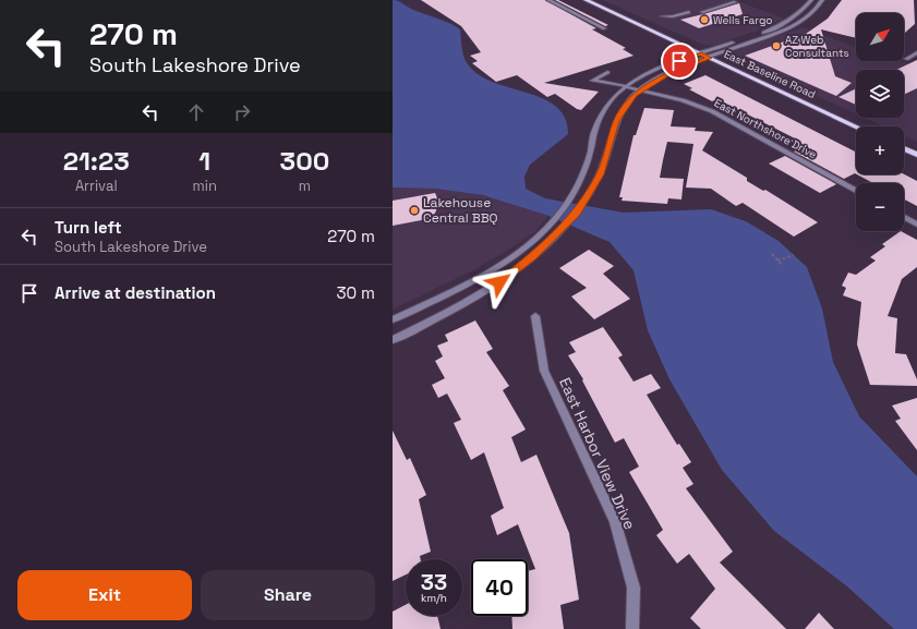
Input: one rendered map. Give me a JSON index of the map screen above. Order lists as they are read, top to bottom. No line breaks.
{"streets":{"main road":["East Baseline Road"],"street":["East Northshore Drive","East Harbor View Drive"]},"places":["Wells Fargo","AZ Web Consultants","Lakehouse Central BBQ"],"north":"top right","page":{"turn":["270 m","South Lakeshore Drive"],"map_buttons":["+","−"],"eta":["21:23","Arrival","1","min","300","m"],"list":[{"name":"Turn left","note":"South Lakeshore Drive","value":"270 m"},{"name":"Arrive at destination","value":"30 m"}],"speed":"33 km/h","limit":"40","buttons":["Exit","Share"]}}
